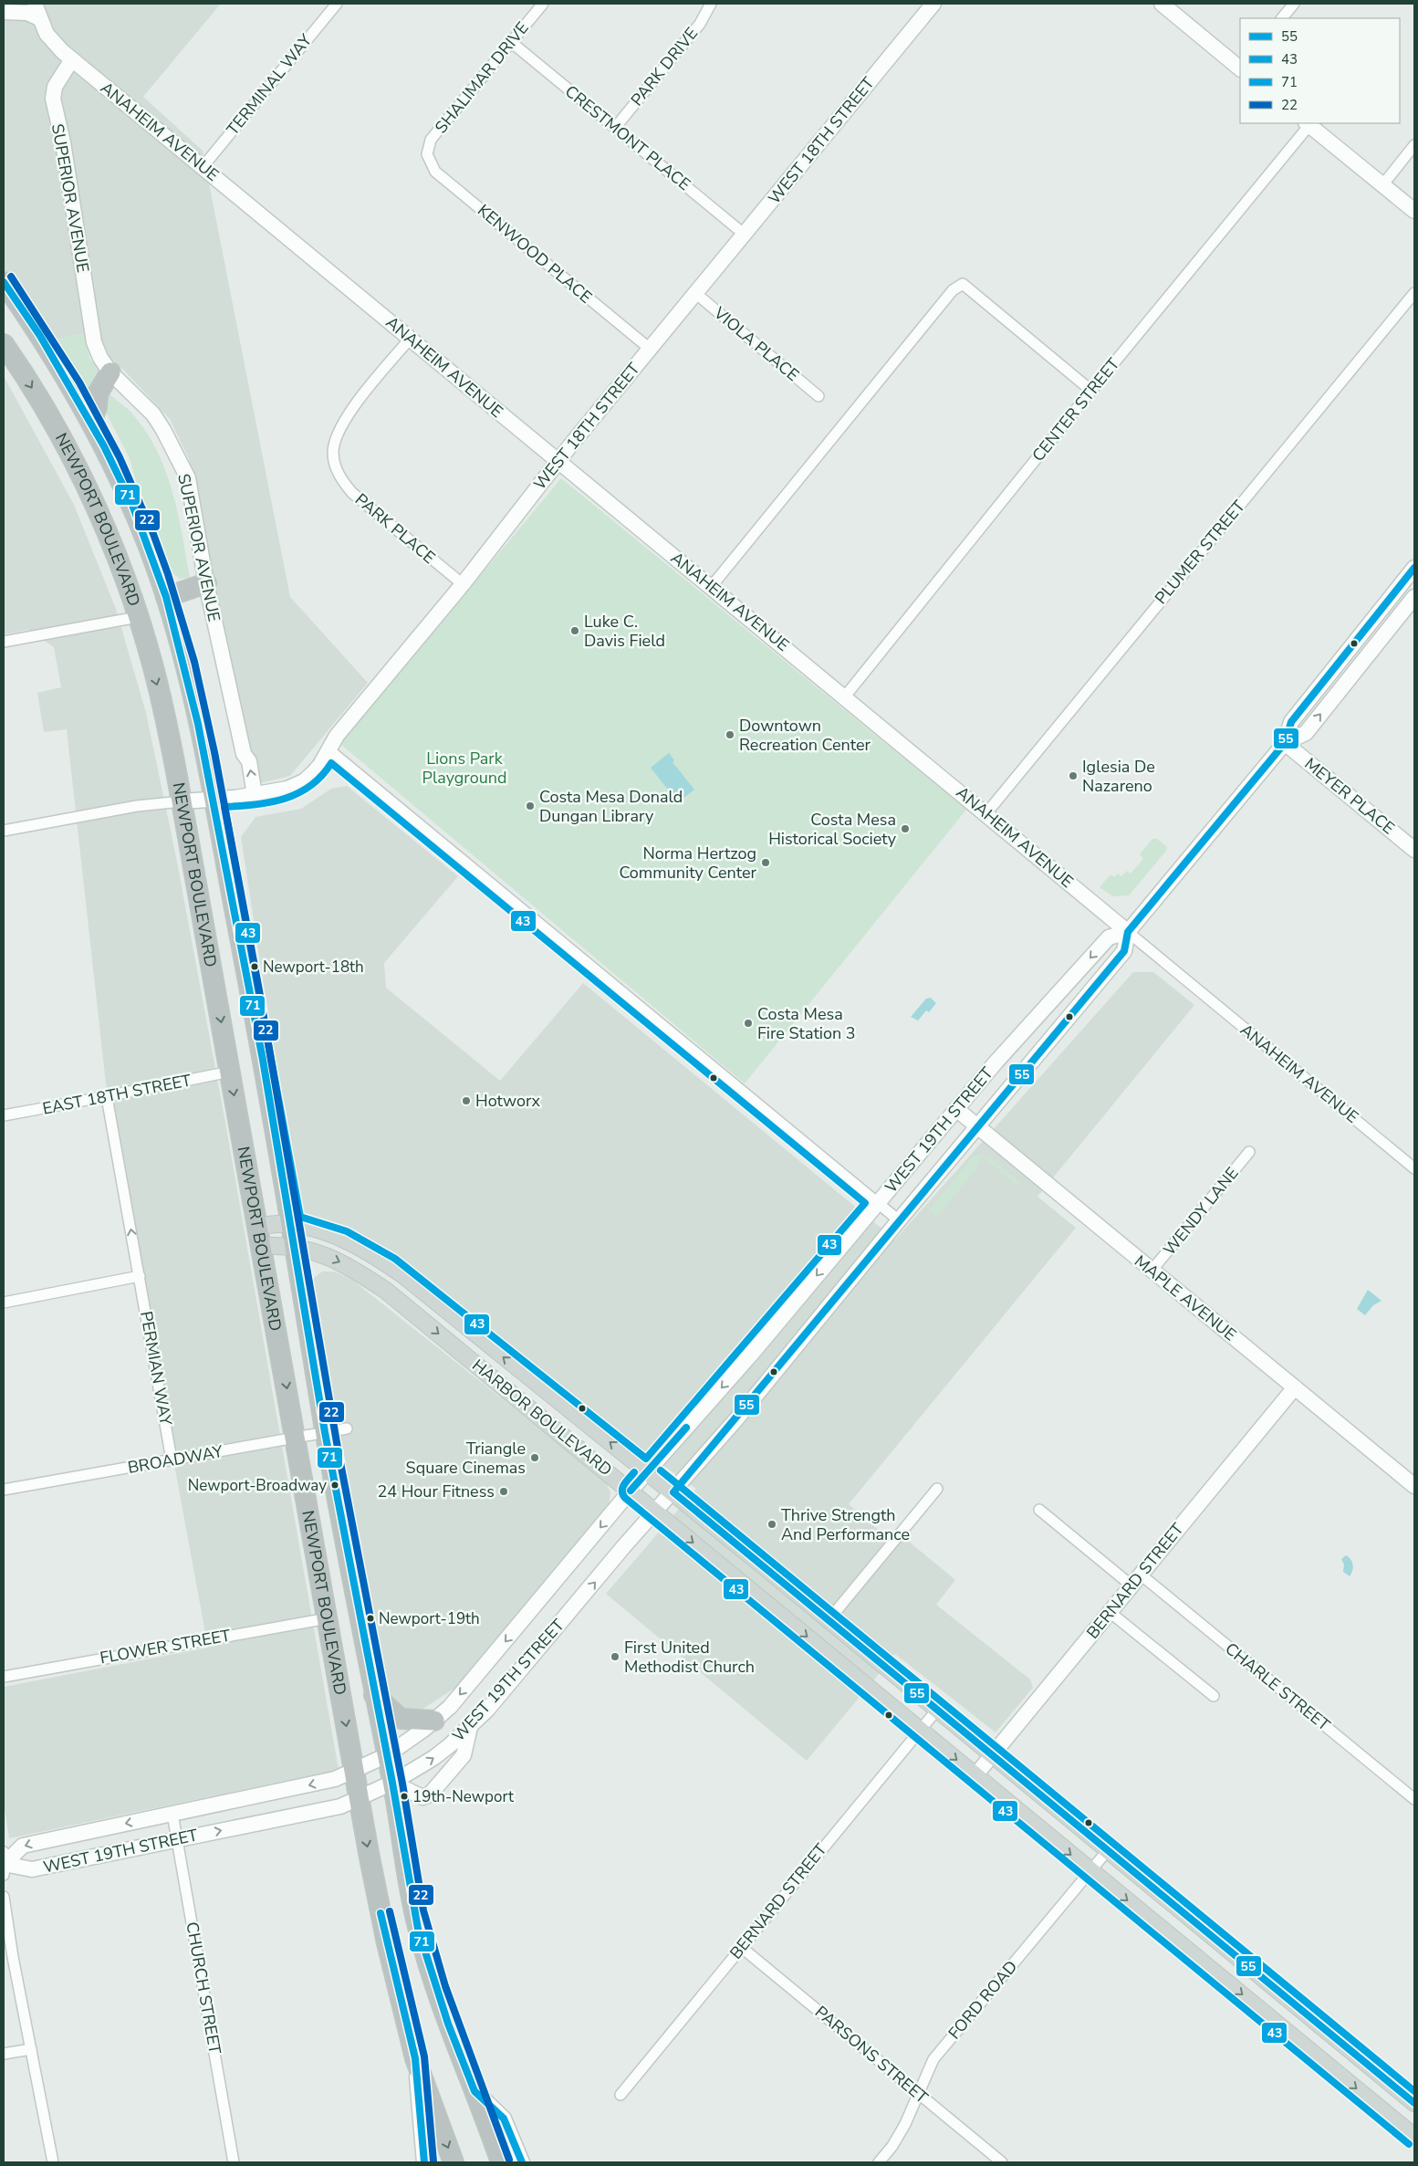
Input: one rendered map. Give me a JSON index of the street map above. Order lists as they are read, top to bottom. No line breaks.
{"streets":{"highway":["NEWPORT BOULEVARD"],"main road":["HARBOR BOULEVARD"],"street":["PARK DRIVE","SHALIMAR DRIVE","TERMINAL WAY","ANAHEIM AVENUE","CRESTMONT PLACE","WEST 18TH STREET","SUPERIOR AVENUE","KENWOOD PLACE","VIOLA PLACE","CENTER STREET","PARK PLACE","PLUMER STREET","MEYER PLACE","EAST 18TH STREET","WEST 19TH STREET","WENDY LANE","MAPLE AVENUE","PERMIAN WAY","BROADWAY","BERNARD STREET","FLOWER STREET","CHARLE STREET","CHURCH STREET","FORD ROAD","PARSONS STREET"]},"crossings":[["PARK DRIVE","CRESTMONT PLACE"],["SHALIMAR DRIVE","CRESTMONT PLACE"],["SHALIMAR DRIVE","KENWOOD PLACE"],["TERMINAL WAY","ANAHEIM AVENUE"],["ANAHEIM AVENUE","WEST 18TH STREET"],["ANAHEIM AVENUE","SUPERIOR AVENUE"],["ANAHEIM AVENUE","CENTER STREET"],["ANAHEIM AVENUE","PARK PLACE"],["ANAHEIM AVENUE","PLUMER STREET"],["ANAHEIM AVENUE","WEST 19TH STREET"],["CRESTMONT PLACE","WEST 18TH STREET"],["WEST 18TH STREET","SUPERIOR AVENUE"],["WEST 18TH STREET","KENWOOD PLACE"],["WEST 18TH STREET","VIOLA PLACE"],["WEST 18TH STREET","NEWPORT BOULEVARD"],["WEST 18TH STREET","PARK PLACE"],["NEWPORT BOULEVARD","EAST 18TH STREET"],["NEWPORT BOULEVARD","WEST 19TH STREET"],["NEWPORT BOULEVARD","HARBOR BOULEVARD"],["NEWPORT BOULEVARD","BROADWAY"],["NEWPORT BOULEVARD","FLOWER STREET"],["MEYER PLACE","WEST 19TH STREET"],["EAST 18TH STREET","PERMIAN WAY"],["WEST 19TH STREET","MAPLE AVENUE"],["WEST 19TH STREET","HARBOR BOULEVARD"],["WEST 19TH STREET","CHURCH STREET"],["WENDY LANE","MAPLE AVENUE"],["MAPLE AVENUE","BERNARD STREET"],["PERMIAN WAY","BROADWAY"],["HARBOR BOULEVARD","BERNARD STREET"],["HARBOR BOULEVARD","FORD ROAD"],["BERNARD STREET","CHARLE STREET"],["BERNARD STREET","PARSONS STREET"],["FORD ROAD","PARSONS STREET"]],"one_way":["PERMIAN WAY"],"parks":["Lions Park Playground"],"places":["Luke C. Davis Field","Downtown Recreation Center","Iglesia De Nazareno","Costa Mesa Donald Dungan Library","Costa Mesa Historical Society","Norma Hertzog Community Center","Newport-18th","Costa Mesa Fire Station 3","Hotworx","Triangle Square Cinemas","Newport-Broadway","24 Hour Fitness","Thrive Strength And Performance","Newport-19th","First United Methodist Church","19th-Newport"],"lines":["transit line 22","transit line 71","transit line 55","transit line 43"],"legend":["55","43","71","22"]}
